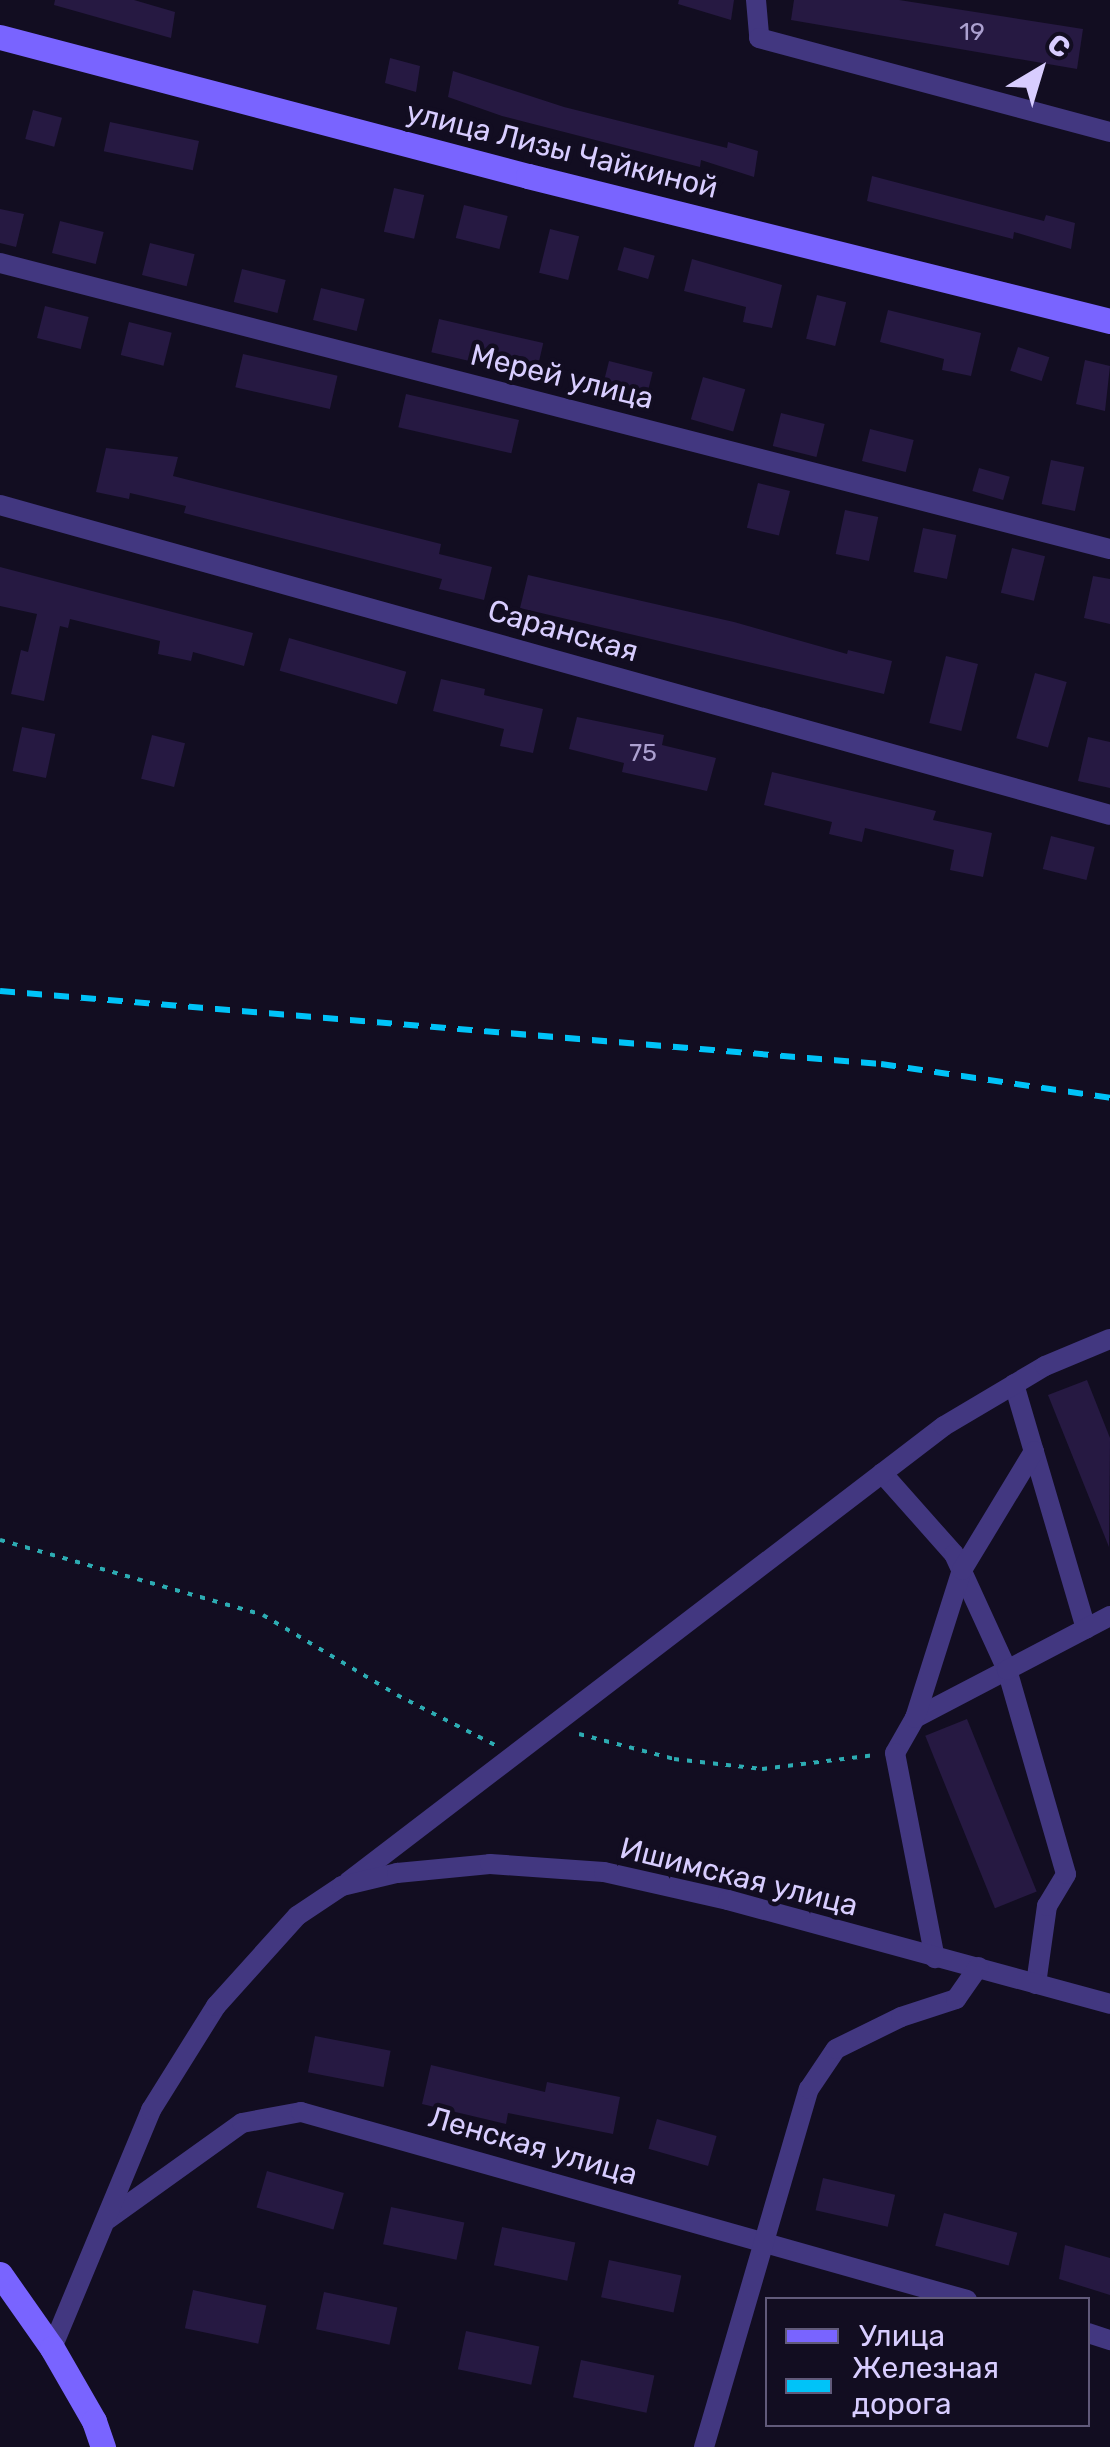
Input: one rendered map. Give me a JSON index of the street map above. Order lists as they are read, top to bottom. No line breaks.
{"streets":{"street":["улица Лизы Чайкиной","Мерей улица","Саранская","Ишимская улица","Ленская улица"]},"crossings":[["Ишимская улица","Ленская улица"]],"house_numbers":["19","75"],"legend":["Улица","Железная дорога"],"north":"top right"}
